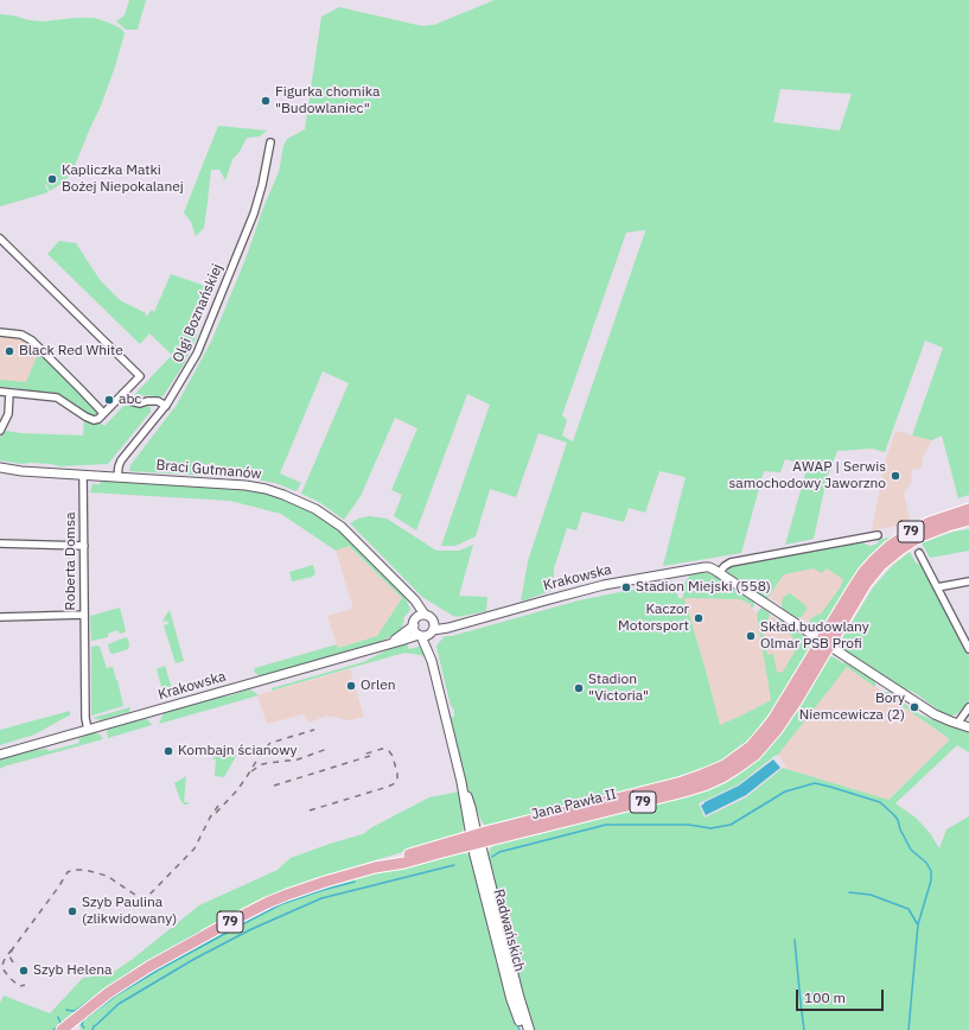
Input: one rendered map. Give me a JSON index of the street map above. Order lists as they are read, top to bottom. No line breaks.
{"streets":{"main road":["79","Jana Pawła II","Radwańskich"],"street":["Olgi Boznańskiej","Braci Gutmanów","Roberta Domsa","Krakowska"]},"crossings":[["Olgi Boznańskiej","Braci Gutmanów"],["Braci Gutmanów","Roberta Domsa"],["Braci Gutmanów","Krakowska"],["79","Jana Pawła II"],["Roberta Domsa","Krakowska"],["Jana Pawła II","Radwańskich"]],"places":["Figurka chomika \"Budowlaniec\"","Kapliczka Matki Bożej Niepokalanej","Black Red White","abc","AWAP | Serwis samochodowy Jaworzno","Stadion Miejski (558)","Kaczor Motorsport","Skład budowlany Olmar PSB Profi","Orlen","Stadion \"Victoria\"","Bory Niemcewicza (2)","Kombajn ścianowy","Szyb Paulina (zlikwidowany)","Szyb Helena"],"scale_bar":"100 m"}
